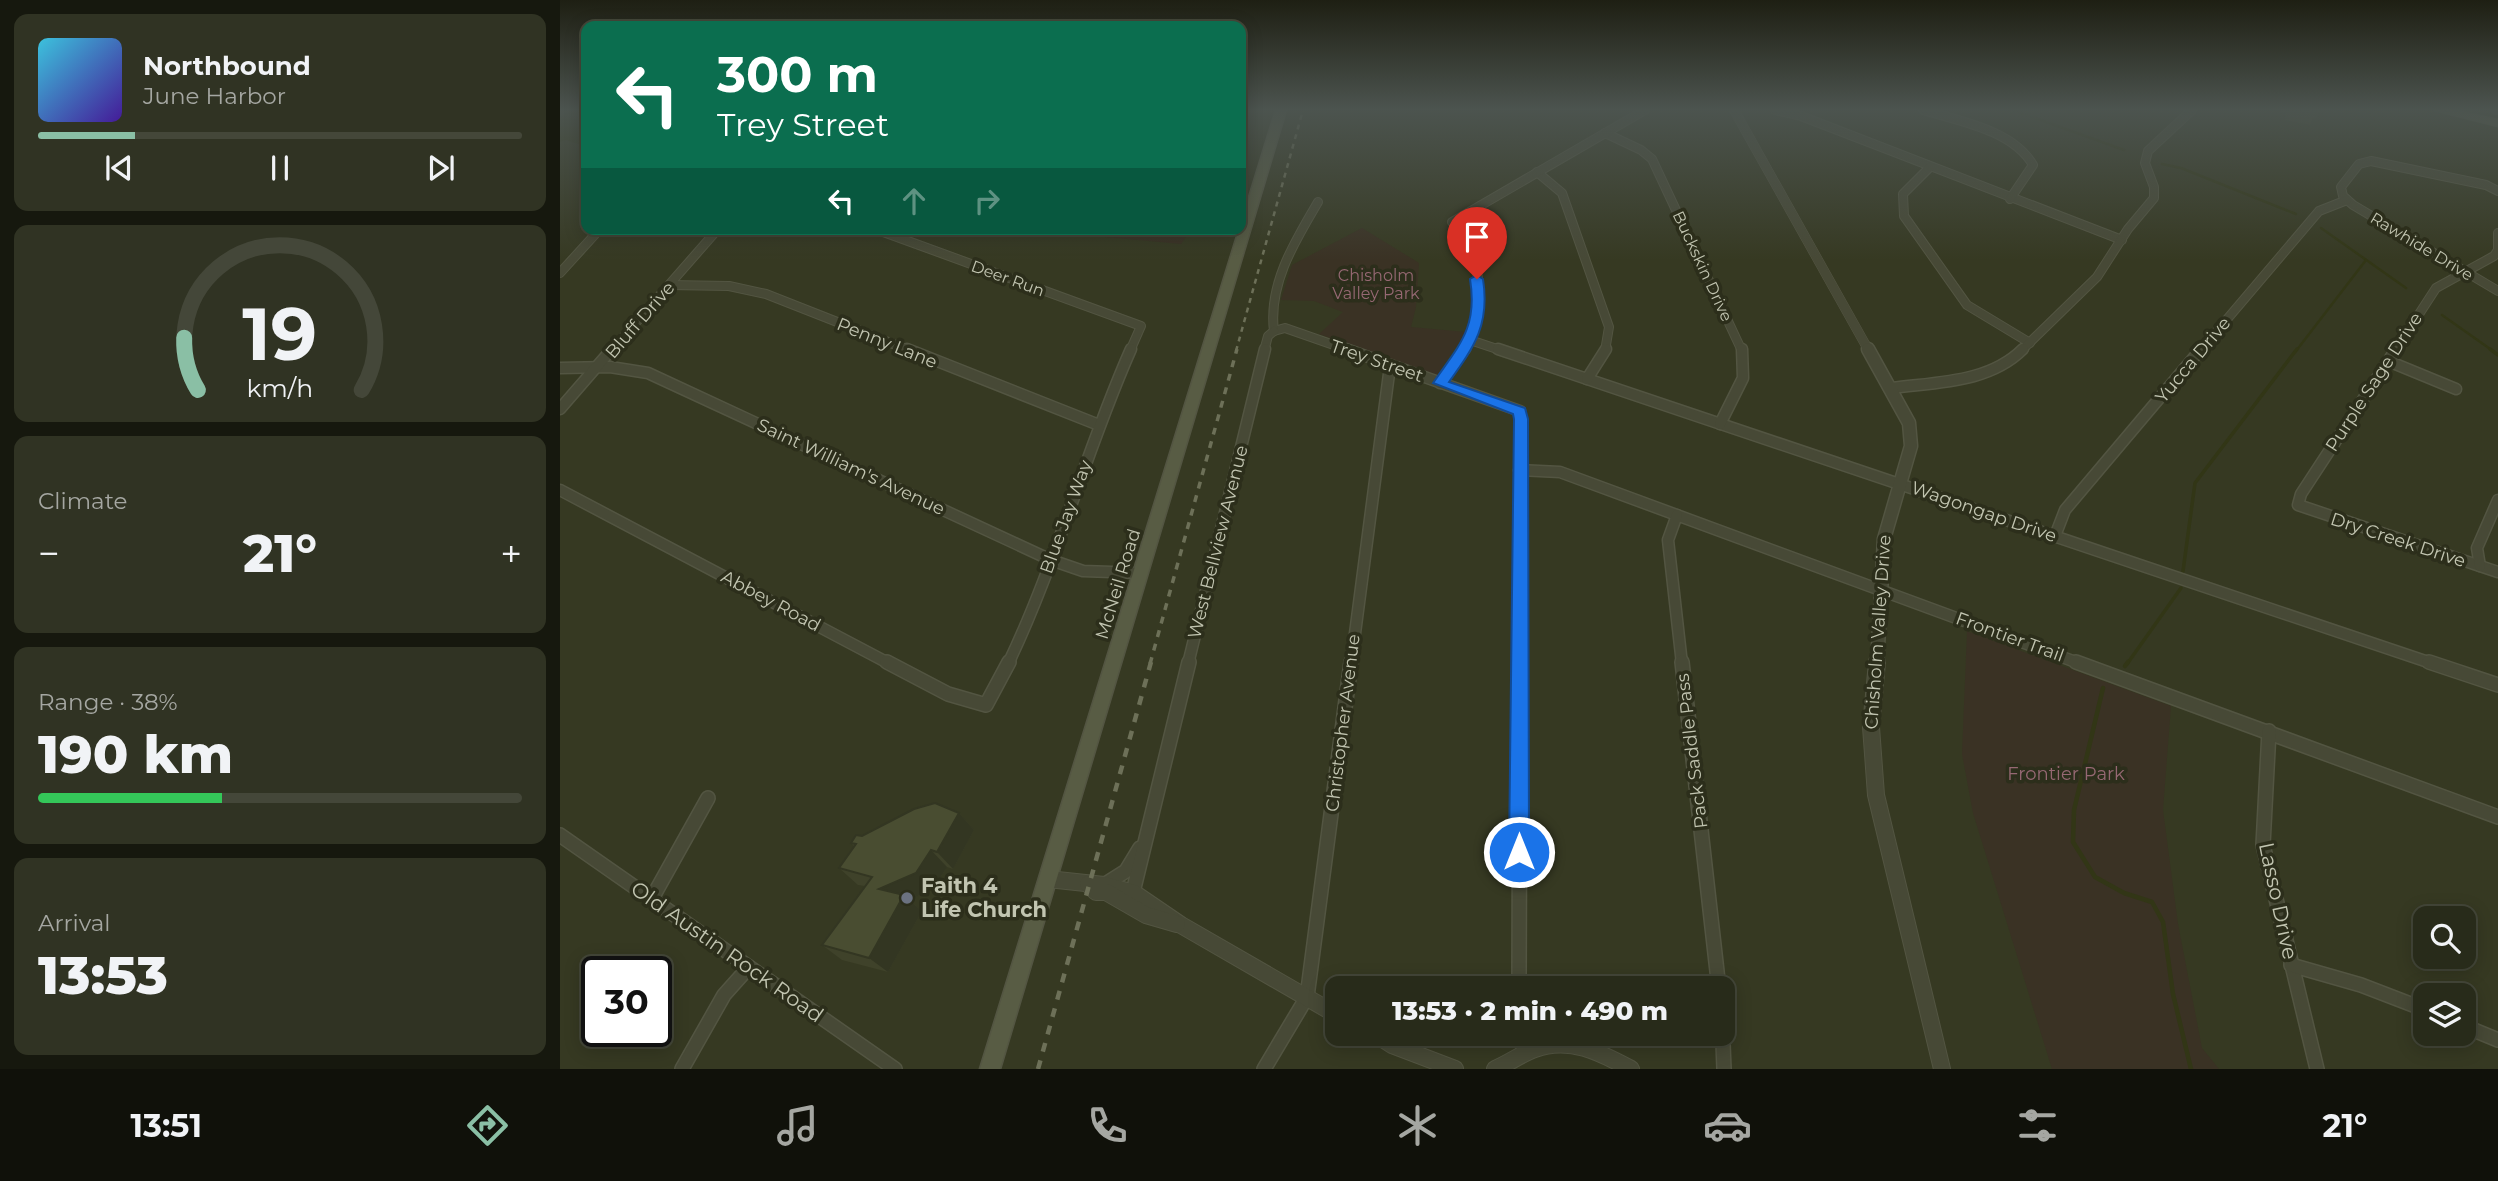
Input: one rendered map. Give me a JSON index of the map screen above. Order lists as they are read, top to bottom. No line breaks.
{"streets":{"main road":["McNeil Road"],"street":["Rawhide Drive","Buckskin Drive","Deer Run","Bluff Drive","Penny Lane","Yucca Drive","Trey Street","Purple Sage Drive","Saint William's Avenue","Wagongap Drive","Blue Jay Way","Dry Creek Drive","West Bellview Avenue","Abbey Road","Chisholm Valley Drive","Frontier Trail","Christopher Avenue","Pack Saddle Pass","Lasso Drive","Old Austin Rock Road"]},"crossings":[["Rawhide Drive","Yucca Drive"],["Rawhide Drive","Purple Sage Drive"],["Buckskin Drive","Wagongap Drive"],["Deer Run","Blue Jay Way"],["Bluff Drive","Penny Lane"],["Bluff Drive","Saint William's Avenue"],["Penny Lane","Blue Jay Way"],["Yucca Drive","Wagongap Drive"],["Trey Street","West Bellview Avenue"],["Trey Street","Frontier Trail"],["Trey Street","Christopher Avenue"],["Purple Sage Drive","Dry Creek Drive"],["Saint William's Avenue","Blue Jay Way"],["Saint William's Avenue","McNeil Road"],["Wagongap Drive","Chisholm Valley Drive"],["Blue Jay Way","Abbey Road"],["Chisholm Valley Drive","Frontier Trail"],["Frontier Trail","Pack Saddle Pass"],["Frontier Trail","Lasso Drive"]],"parks":["Chisholm Valley Park","Frontier Park"],"places":["Faith 4 Life Church"],"page":{"turn":["300 m","Trey Street"],"song":["Northbound","June Harbor"],"tile":["Climate",["Range · 38%","190 km"],["Arrival","13:53"]],"heat":["−","21°","+"],"limit":"30","trip":"13:53 · 2 min · 490 m","tabs":["13:51","21°"],"gauge":["19","km/h"]}}
